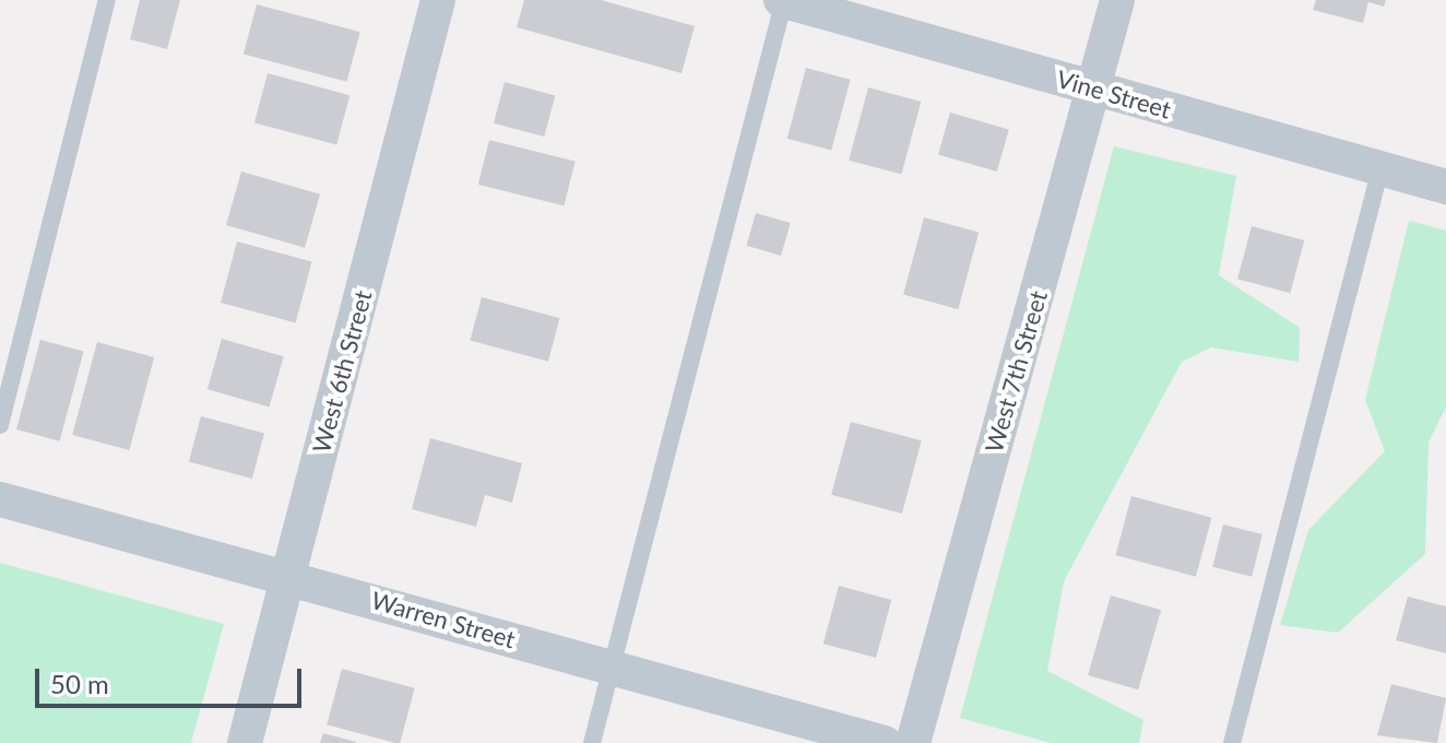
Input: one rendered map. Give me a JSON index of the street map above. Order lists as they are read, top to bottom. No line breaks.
{"streets":{"street":["Vine Street","West 6th Street","West 7th Street","Warren Street"]},"crossings":[["Vine Street","West 7th Street"],["West 6th Street","Warren Street"]],"scale_bar":"50 m"}
